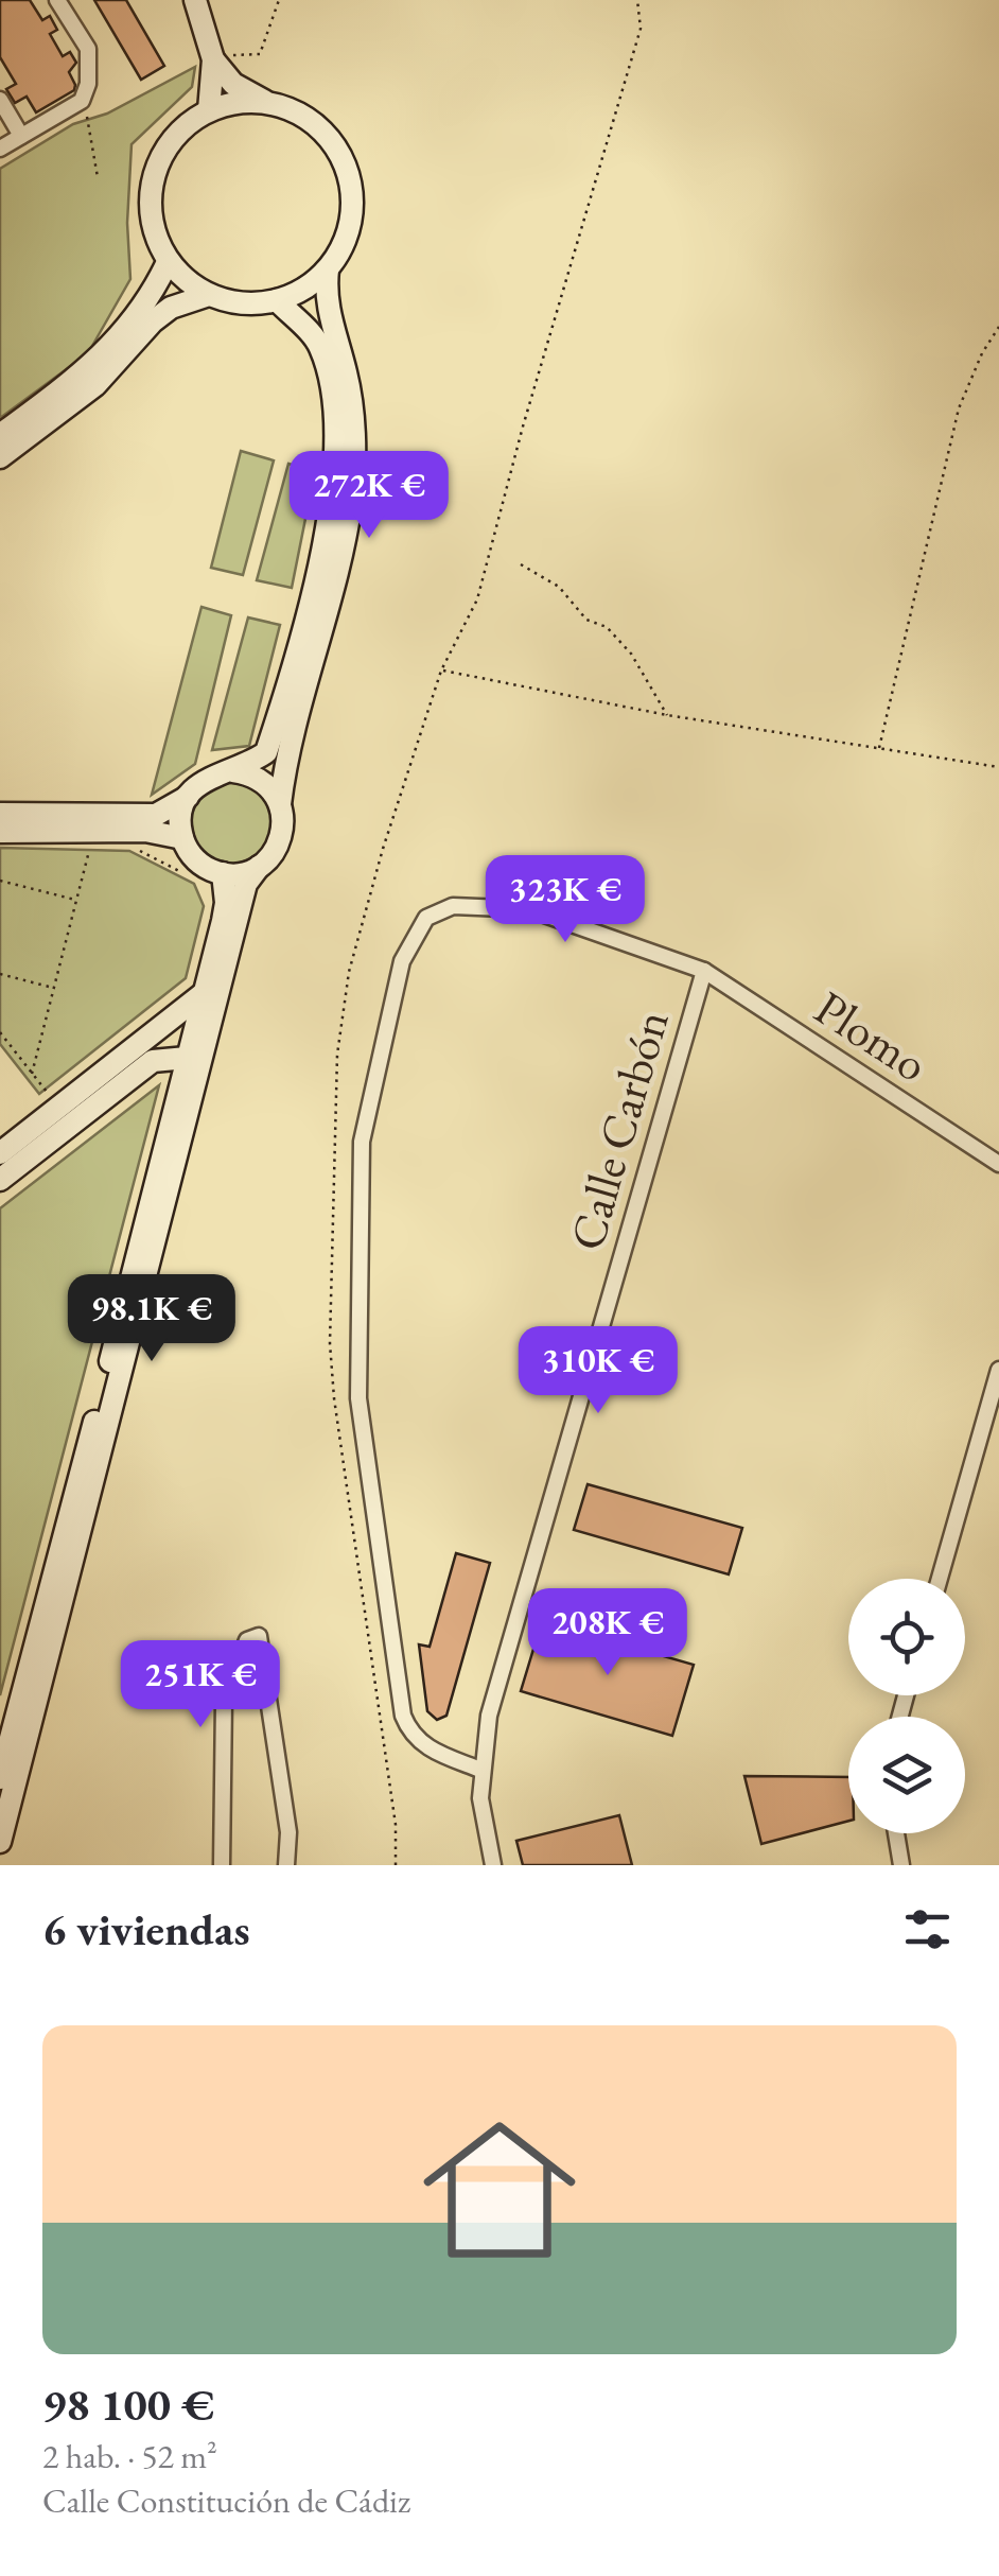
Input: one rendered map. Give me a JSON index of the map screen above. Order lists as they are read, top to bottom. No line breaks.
{"streets":{"street":["Plomo","Calle Carbón"]},"crossings":[["Plomo","Calle Carbón"]],"page":{"price":["272K €","323K €","98.1K €","310K €","208K €","251K €"],"heading":"6 viviendas","list":[{"name":"98 100 €","note":"2 hab. · 52 m² · Calle Constitución de Cádiz"}]}}
